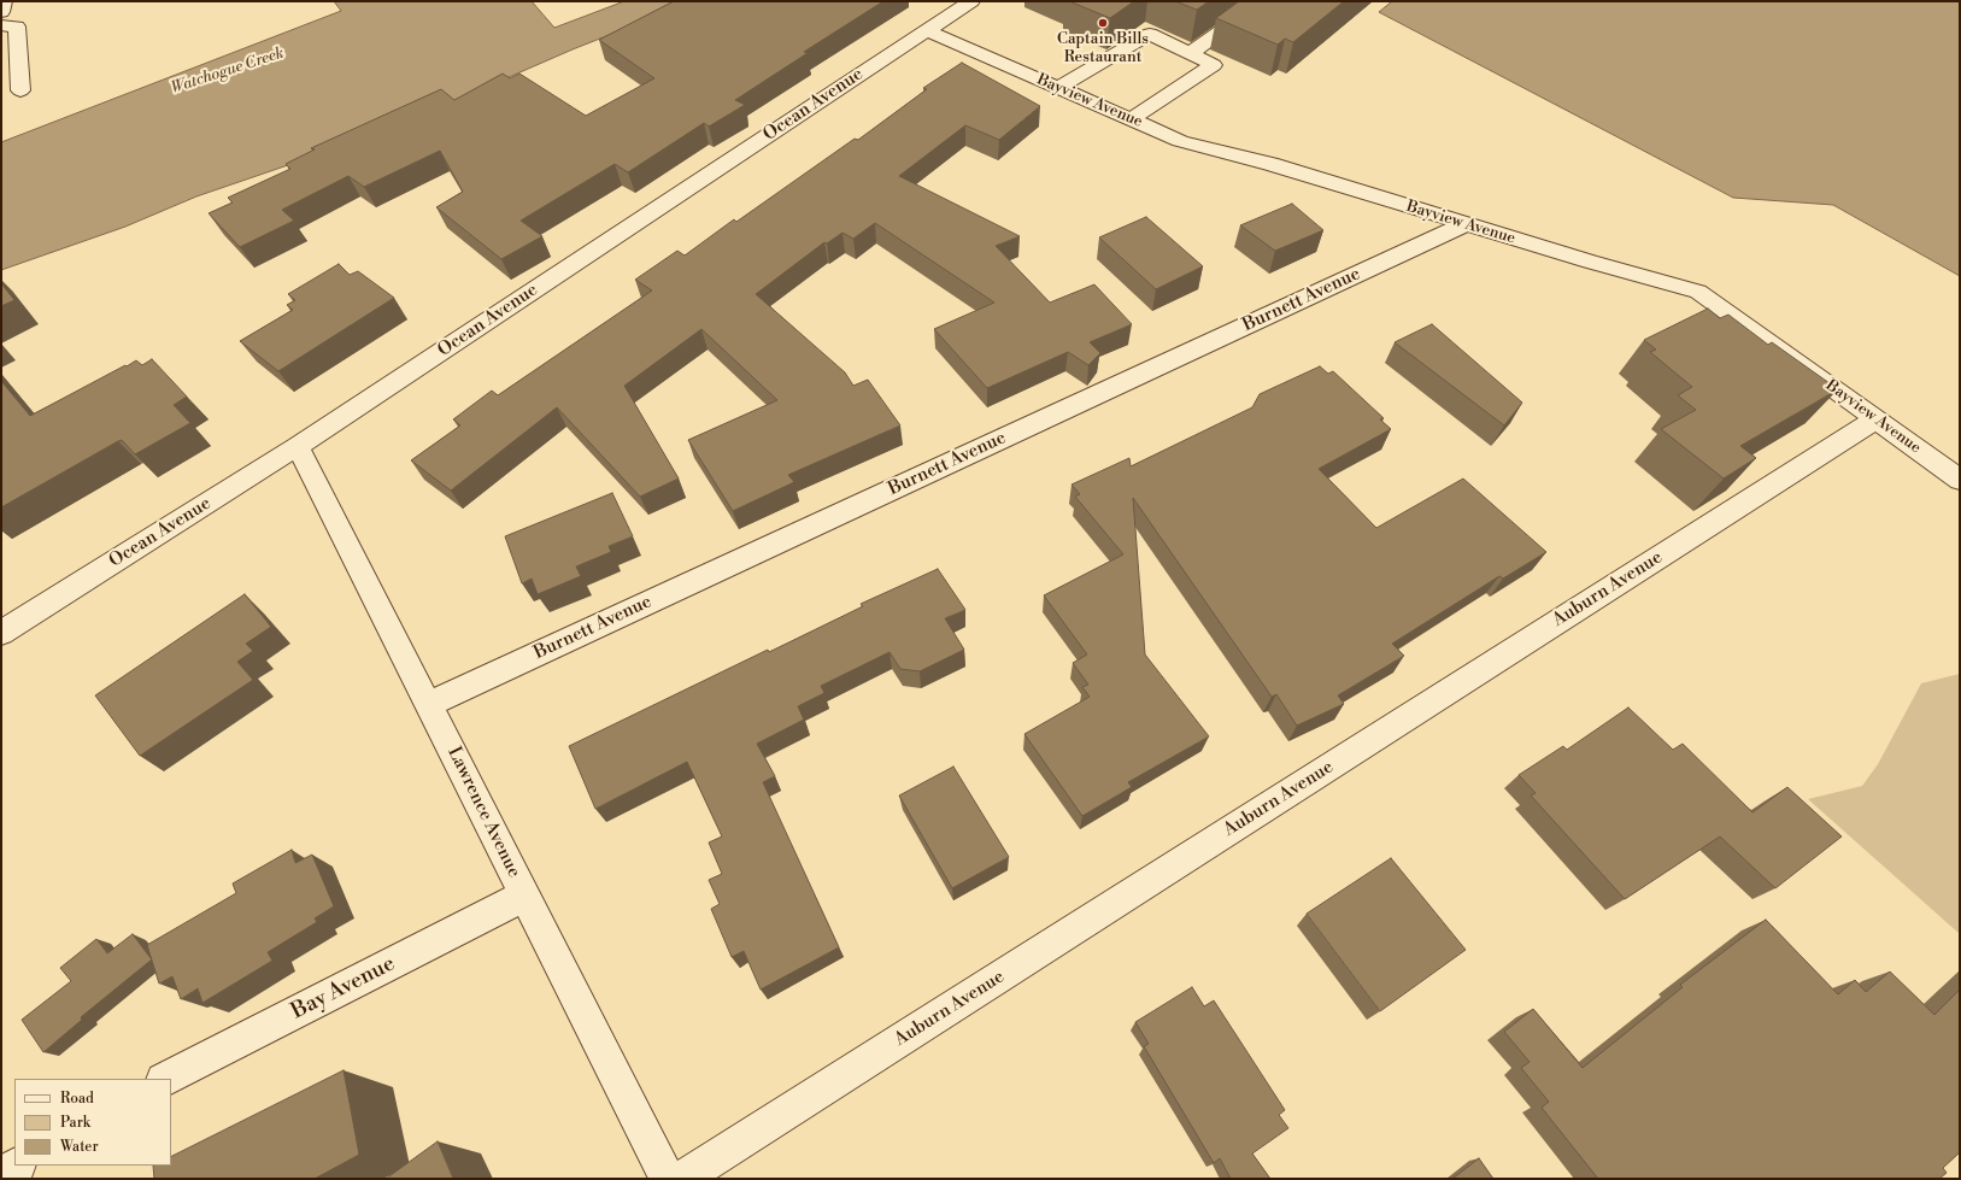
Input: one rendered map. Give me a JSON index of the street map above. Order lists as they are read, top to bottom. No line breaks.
{"streets":{"street":["Bayview Avenue","Ocean Avenue","Burnett Avenue","Auburn Avenue","Lawrence Avenue","Bay Avenue"]},"crossings":[["Bayview Avenue","Ocean Avenue"],["Bayview Avenue","Burnett Avenue"],["Bayview Avenue","Auburn Avenue"],["Ocean Avenue","Lawrence Avenue"],["Burnett Avenue","Lawrence Avenue"],["Lawrence Avenue","Bay Avenue"]],"water":["Watchogue Creek"],"places":["Captain Bills Restaurant"],"legend":["Road","Park","Water"]}
